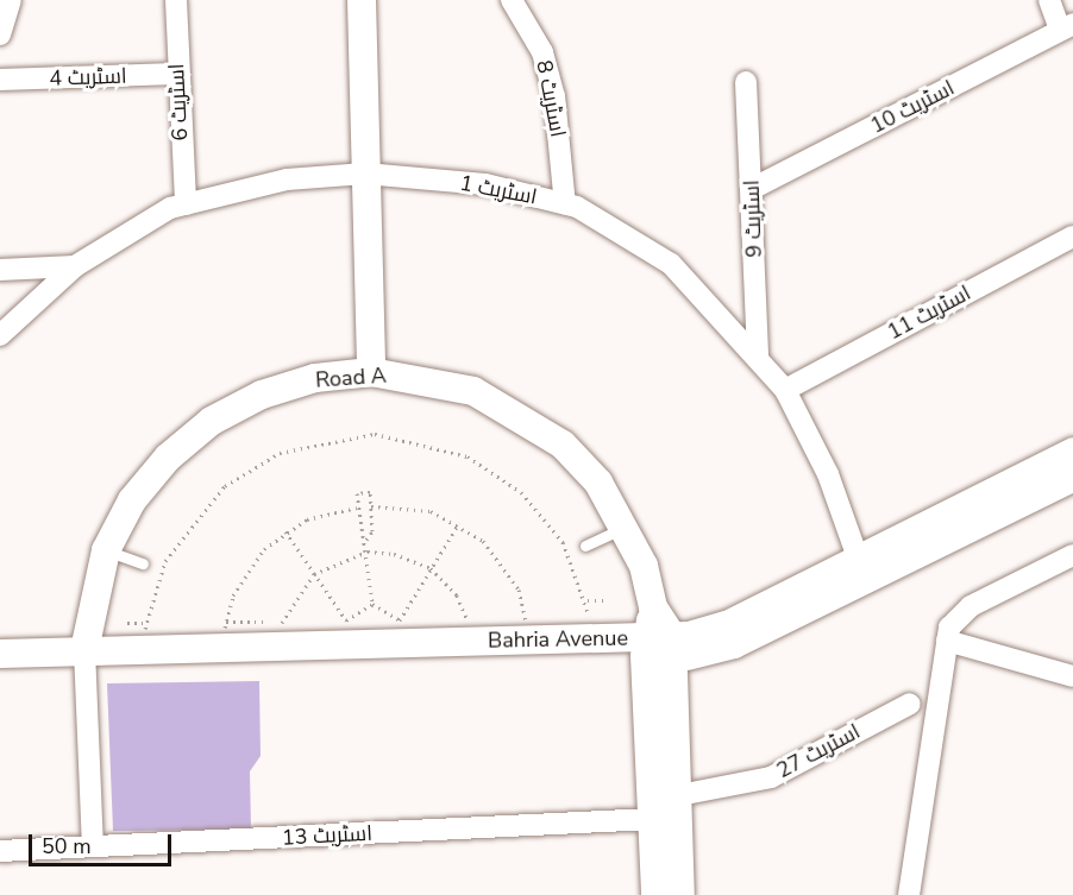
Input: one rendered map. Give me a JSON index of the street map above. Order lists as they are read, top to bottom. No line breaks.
{"streets":{"street":["اسٹریٹ 4","اسٹریٹ 8","اسٹریٹ 6","اسٹریٹ 10","اسٹریٹ 1","اسٹریٹ 9","اسٹریٹ 11","Road A","Bahria Avenue","اسٹریٹ 27","اسٹریٹ 13"]},"crossings":[["اسٹریٹ 4","اسٹریٹ 6"],["اسٹریٹ 8","اسٹریٹ 1"],["اسٹریٹ 6","اسٹریٹ 1"],["اسٹریٹ 10","اسٹریٹ 9"],["اسٹریٹ 1","اسٹریٹ 9"],["اسٹریٹ 1","اسٹریٹ 11"],["اسٹریٹ 1","Bahria Avenue"],["Road A","Bahria Avenue"],["Road A","اسٹریٹ 27"],["Road A","اسٹریٹ 13"]],"scale_bar":"50 m"}
